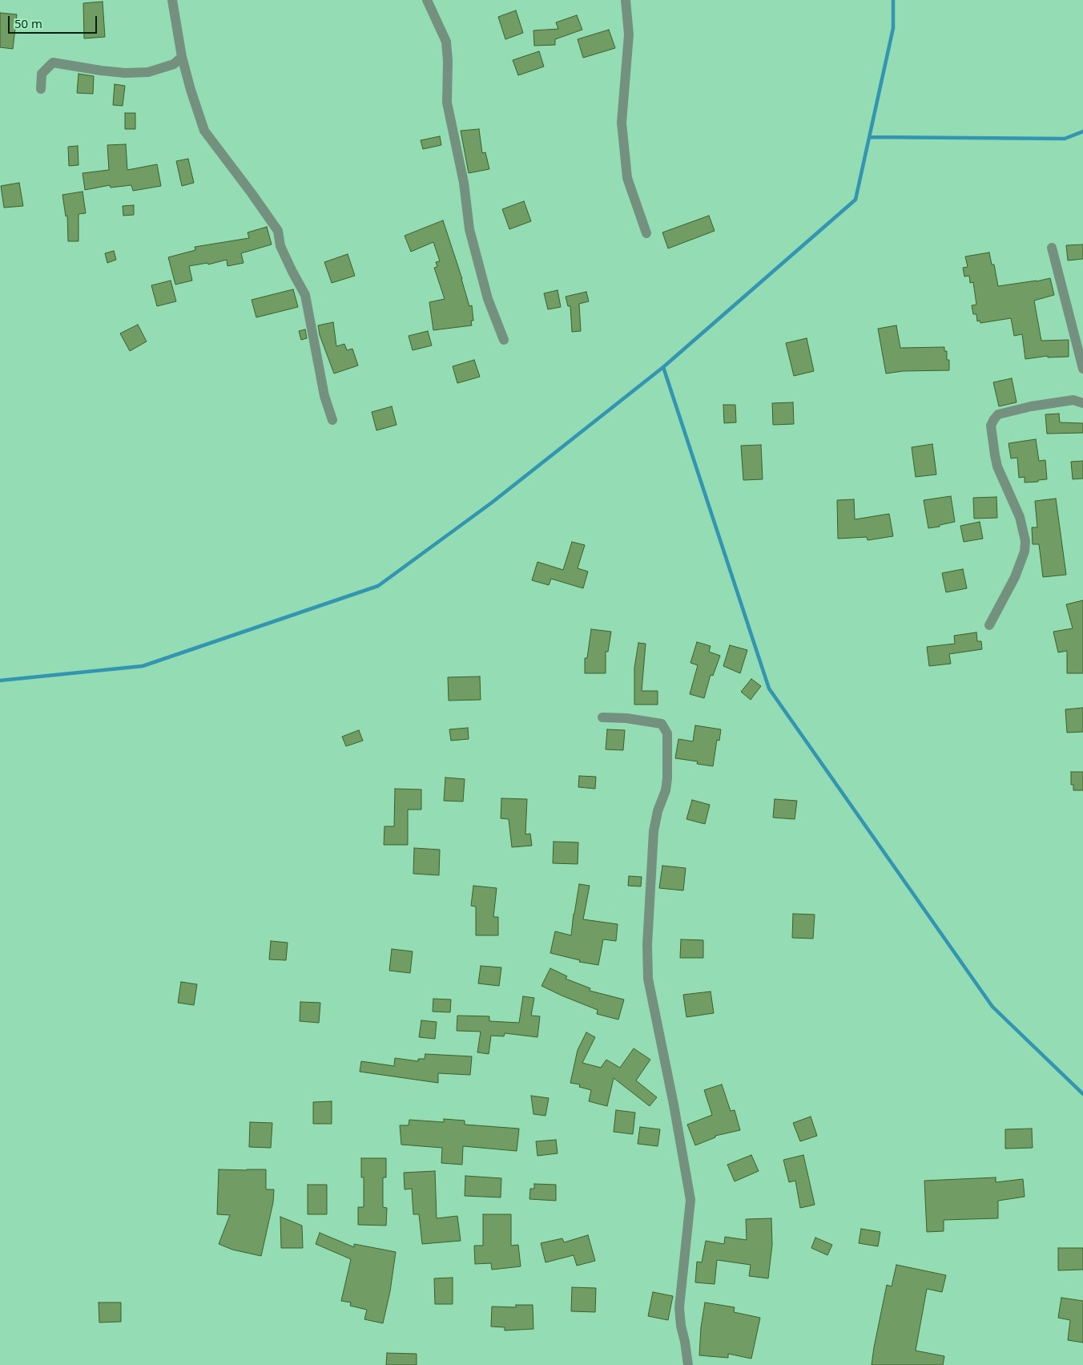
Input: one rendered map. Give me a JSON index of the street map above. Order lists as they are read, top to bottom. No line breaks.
{"scale_bar":"50 m"}
